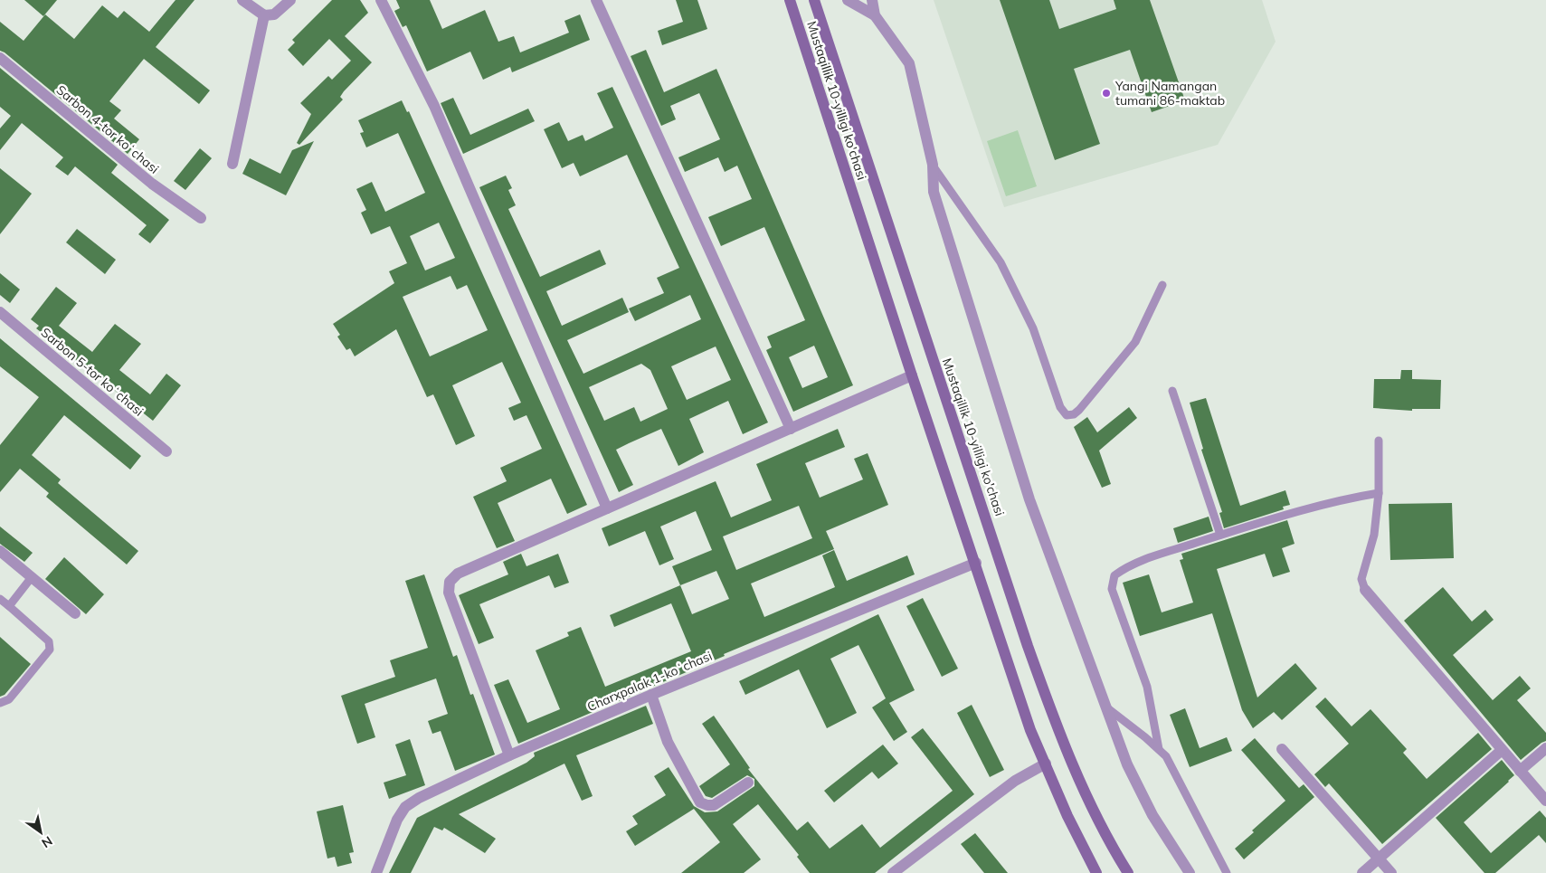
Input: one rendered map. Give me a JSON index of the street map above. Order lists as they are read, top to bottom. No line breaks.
{"streets":{"main road":["Mustaqillik 10-yilligi ko'chasi"],"street":["Sarbon 4-tor koʻchasi","Sarbon 5-tor koʻchasi","Charxpalak 1-koʻchasi"]},"crossings":[["Mustaqillik 10-yilligi ko'chasi","Charxpalak 1-koʻchasi"]],"places":["Yangi Namangan tumani 86-maktab"],"north":"bottom right"}
